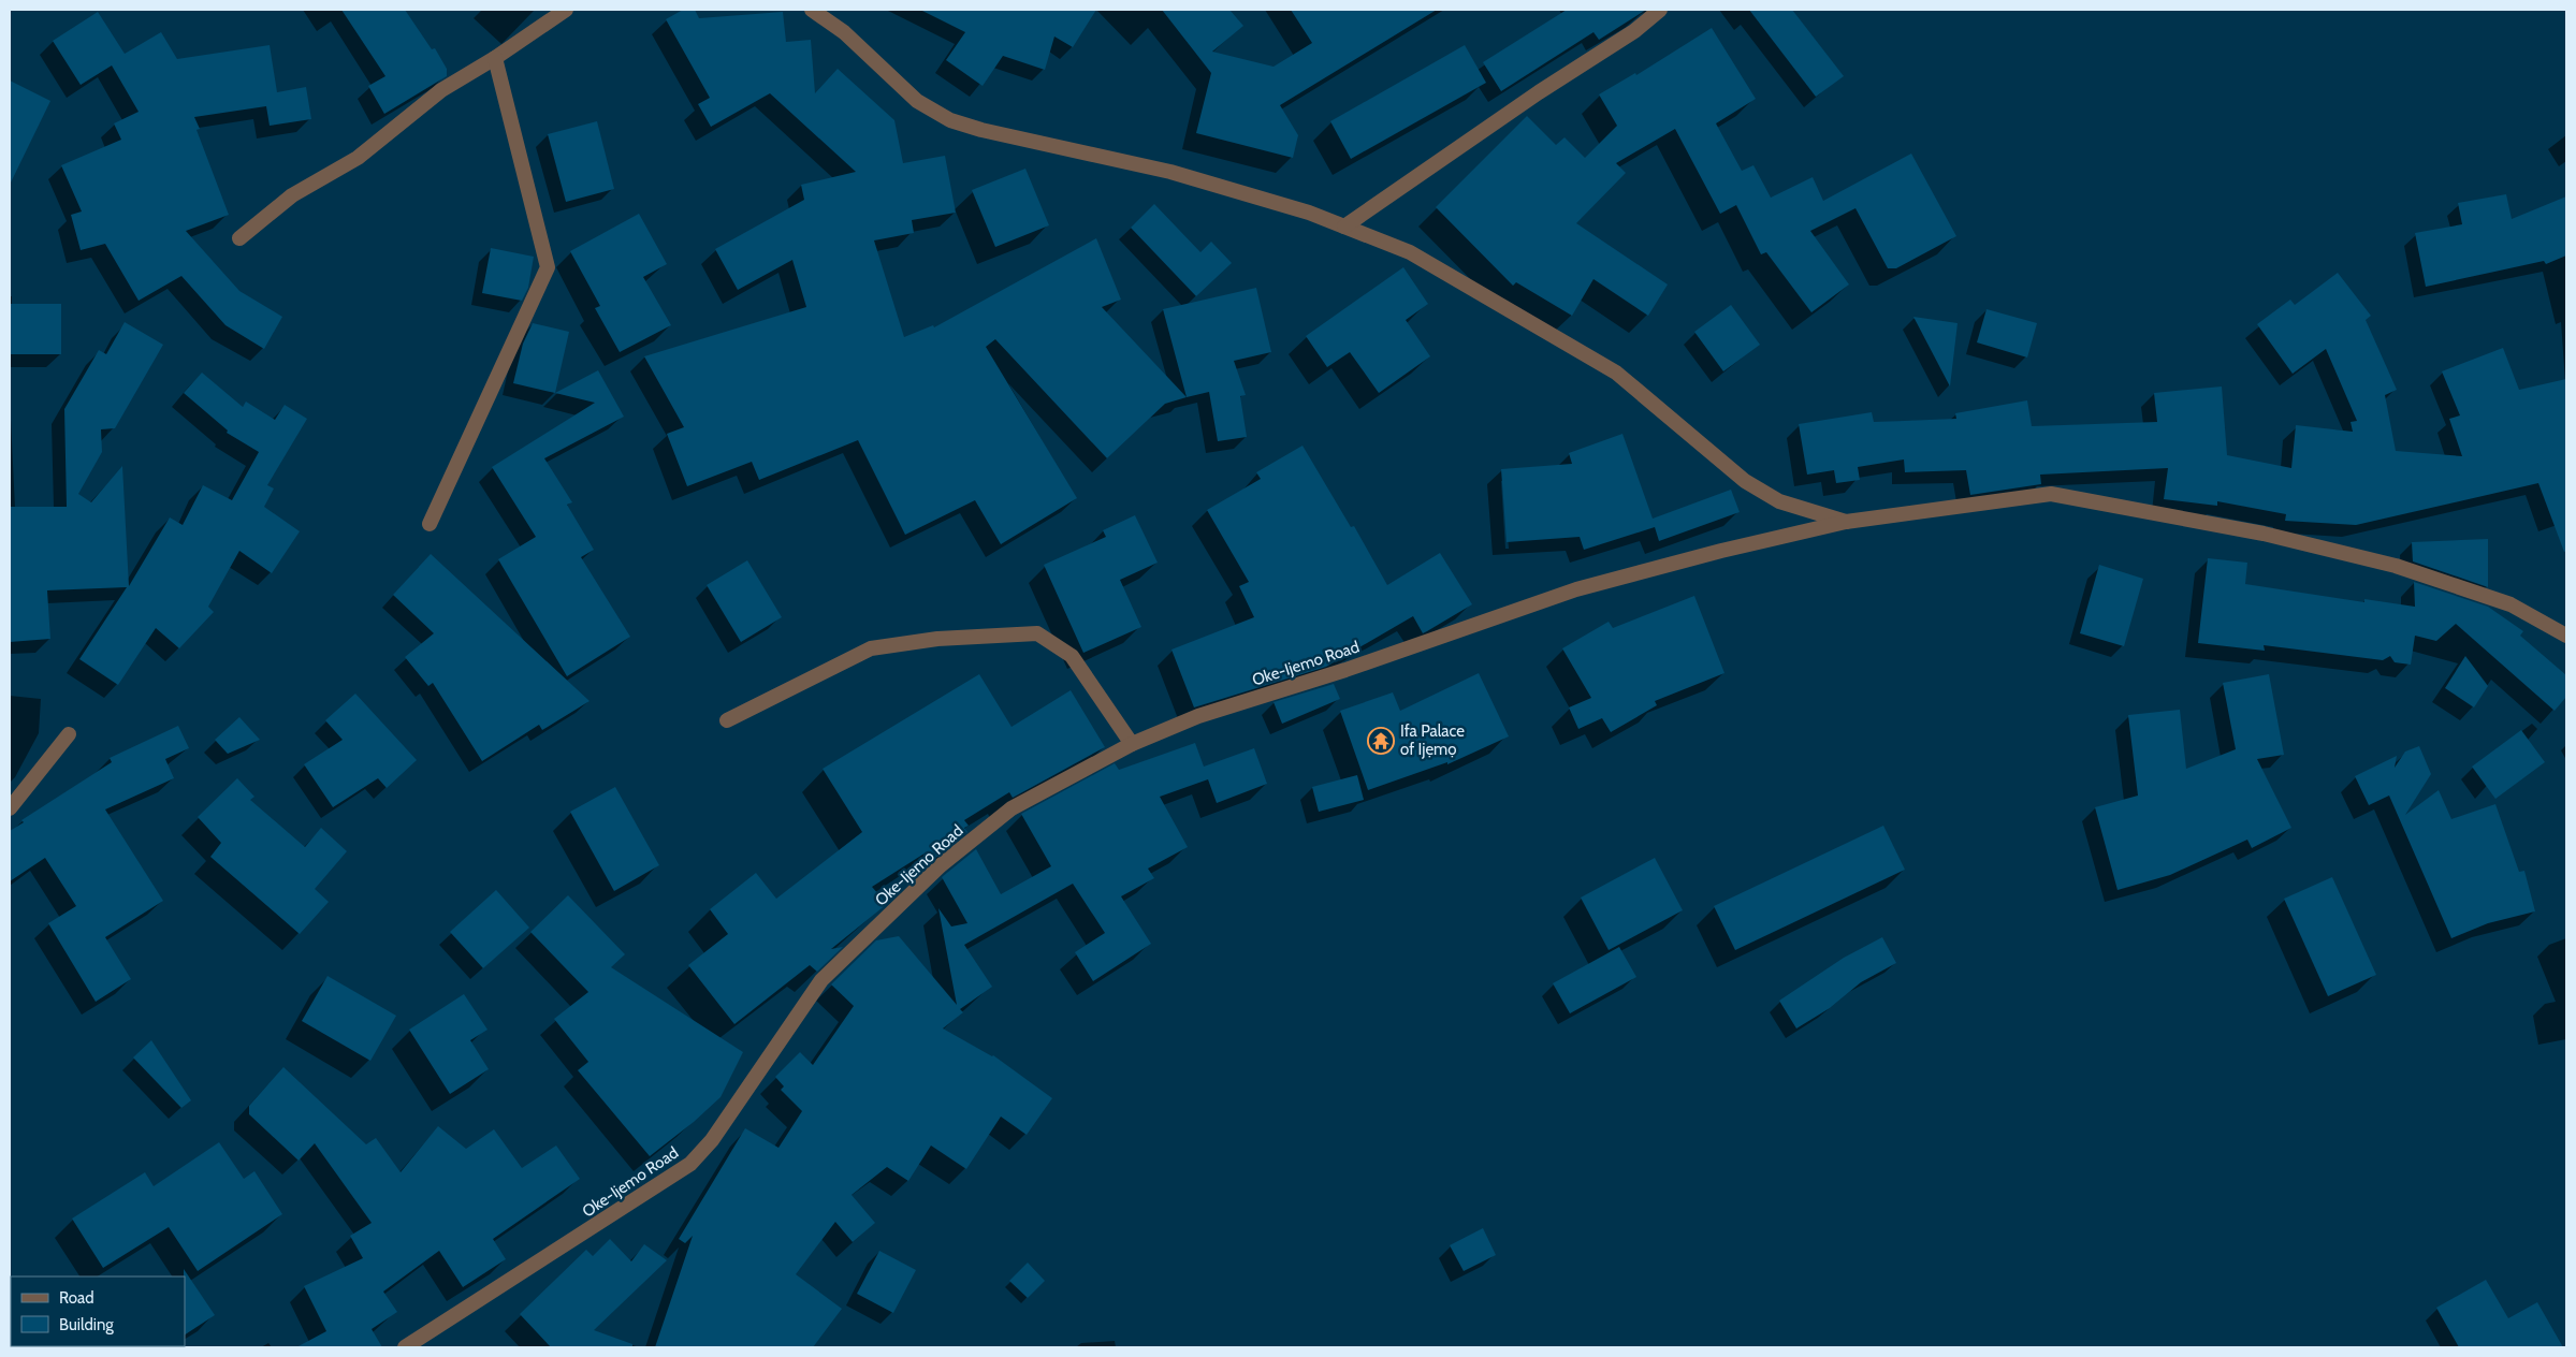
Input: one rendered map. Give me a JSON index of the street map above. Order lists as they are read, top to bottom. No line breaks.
{"streets":{"street":["Oke-Ijemo Road"]},"places":{"temple":["Ifa Palace of Ijẹmọ"]},"legend":["Road","Building"]}
